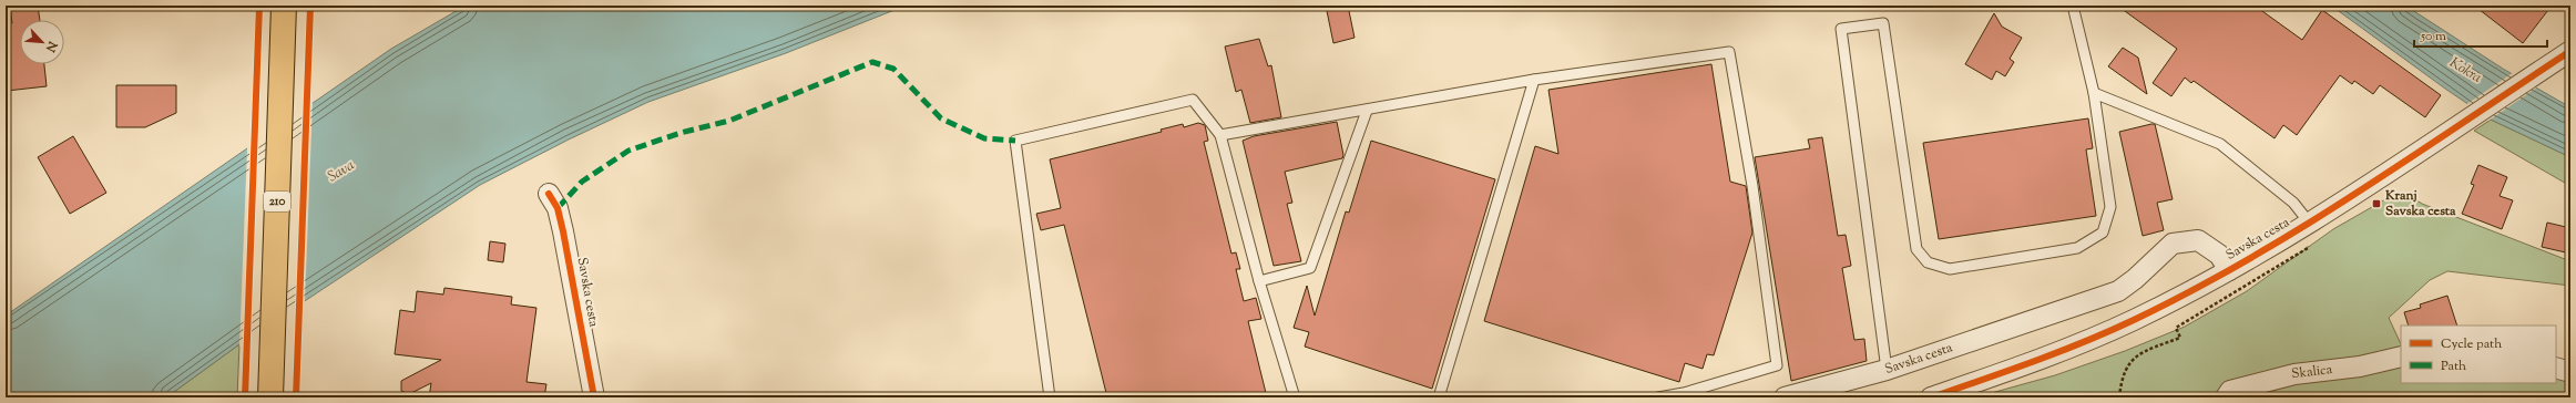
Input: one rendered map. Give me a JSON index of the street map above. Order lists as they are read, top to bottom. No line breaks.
{"streets":{"main road":["210"],"street":["Savska cesta","Skalica"]},"water":["Kokra","Sava"],"places":{"transit":["Kranj Savska cesta"]},"legend":["Cycle path","Path"],"scale_bar":"50 m","north":"bottom right"}
